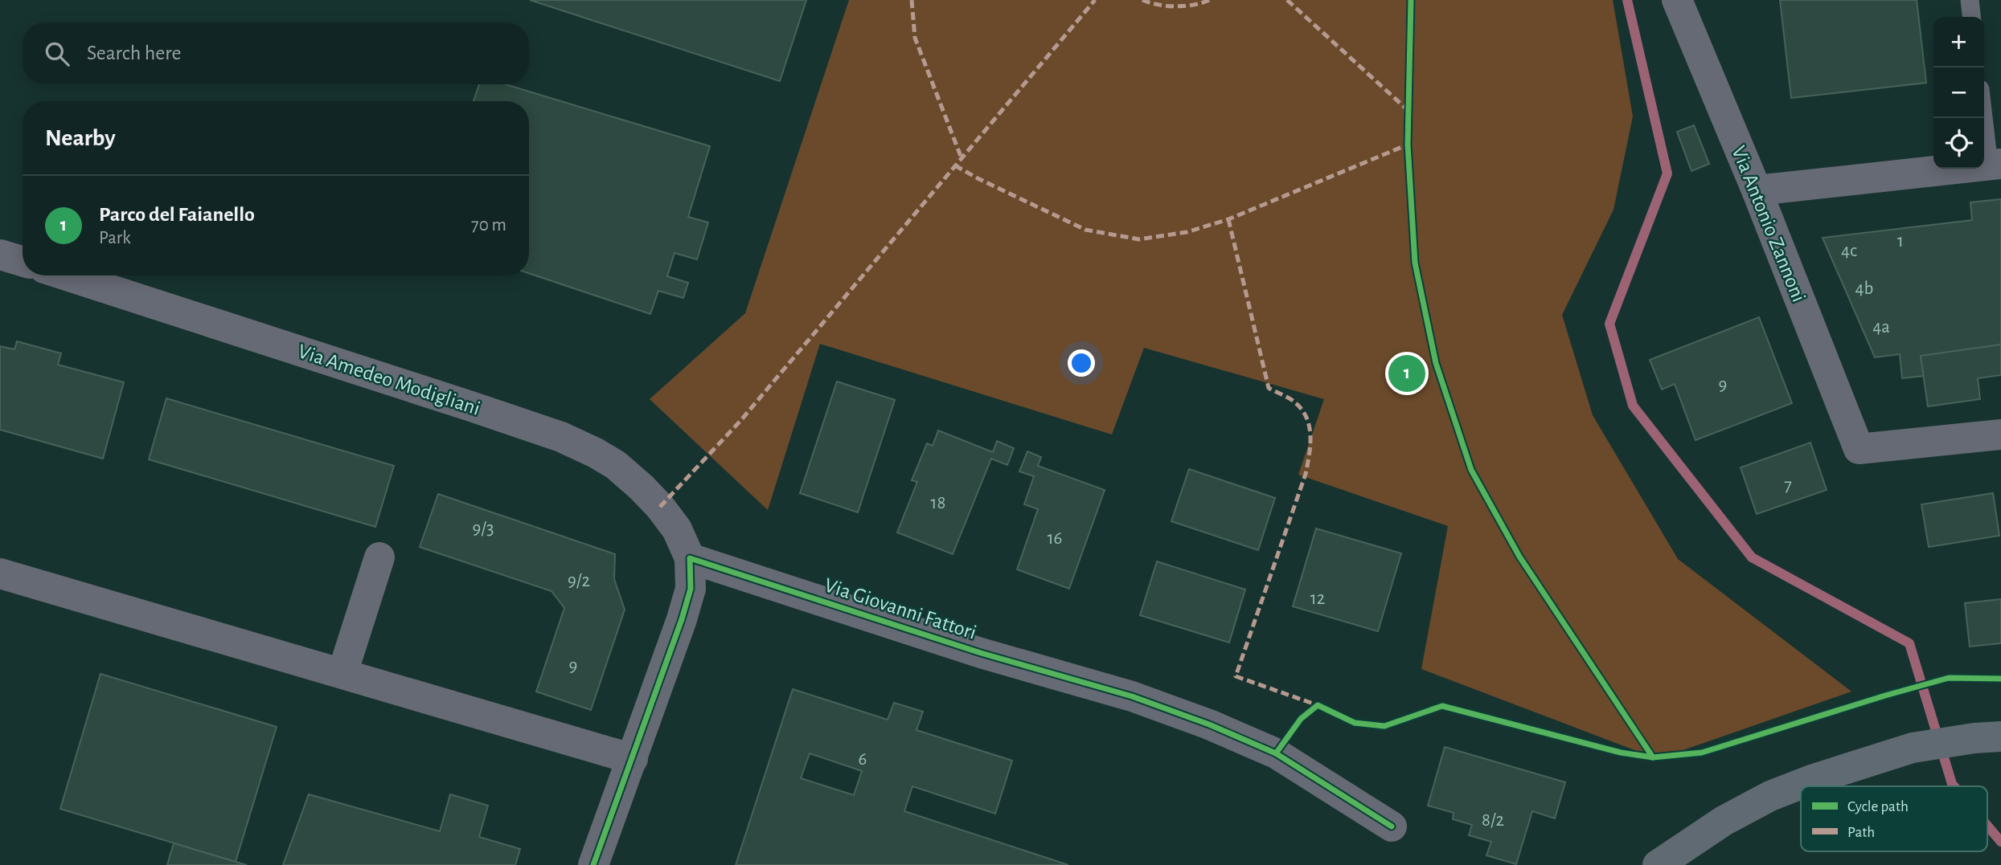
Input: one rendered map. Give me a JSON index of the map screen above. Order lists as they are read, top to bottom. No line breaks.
{"streets":{"street":["Via Antonio Zannoni","Via Amedeo Modigliani","Via Giovanni Fattori"]},"crossings":[["Via Amedeo Modigliani","Via Giovanni Fattori"]],"house_numbers":["1","4c","4b","4a","9","7","18","9/3","16","9/2","12","9","6","8/2"],"legend":["Cycle path","Path"],"page":{"map_buttons":["+","−"],"search":"Search here","heading":"Nearby","list":[{"mark":"1","name":"Parco del Faianello","note":"Park","value":"70 m"}],"pins":"1"}}
